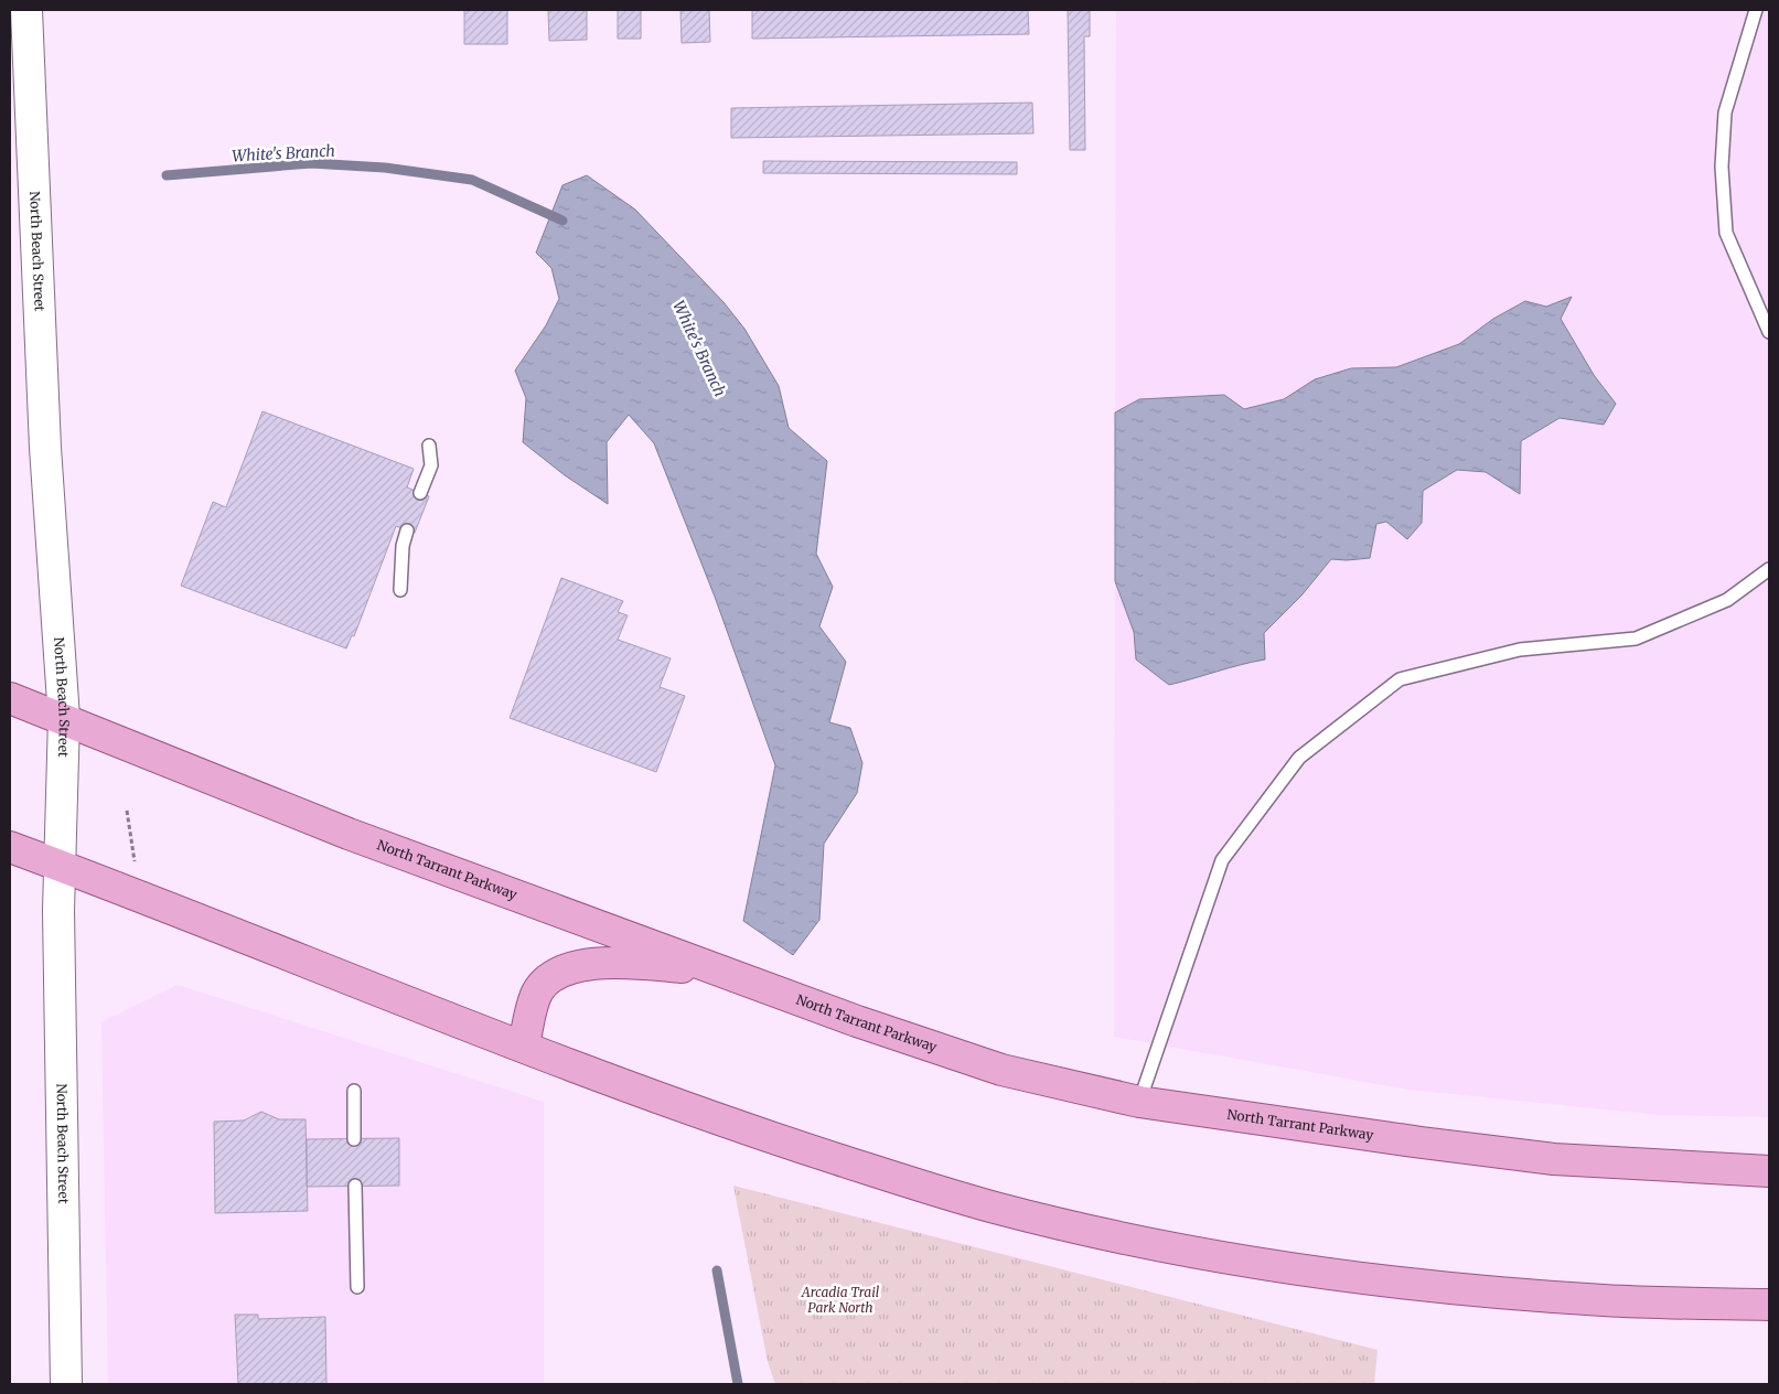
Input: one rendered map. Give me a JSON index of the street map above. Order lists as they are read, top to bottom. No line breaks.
{"streets":{"main road":["North Beach Street","North Tarrant Parkway"]},"crossings":[["North Beach Street","North Tarrant Parkway"]],"water":["White's Branch"],"parks":["Arcadia Trail Park North"]}
